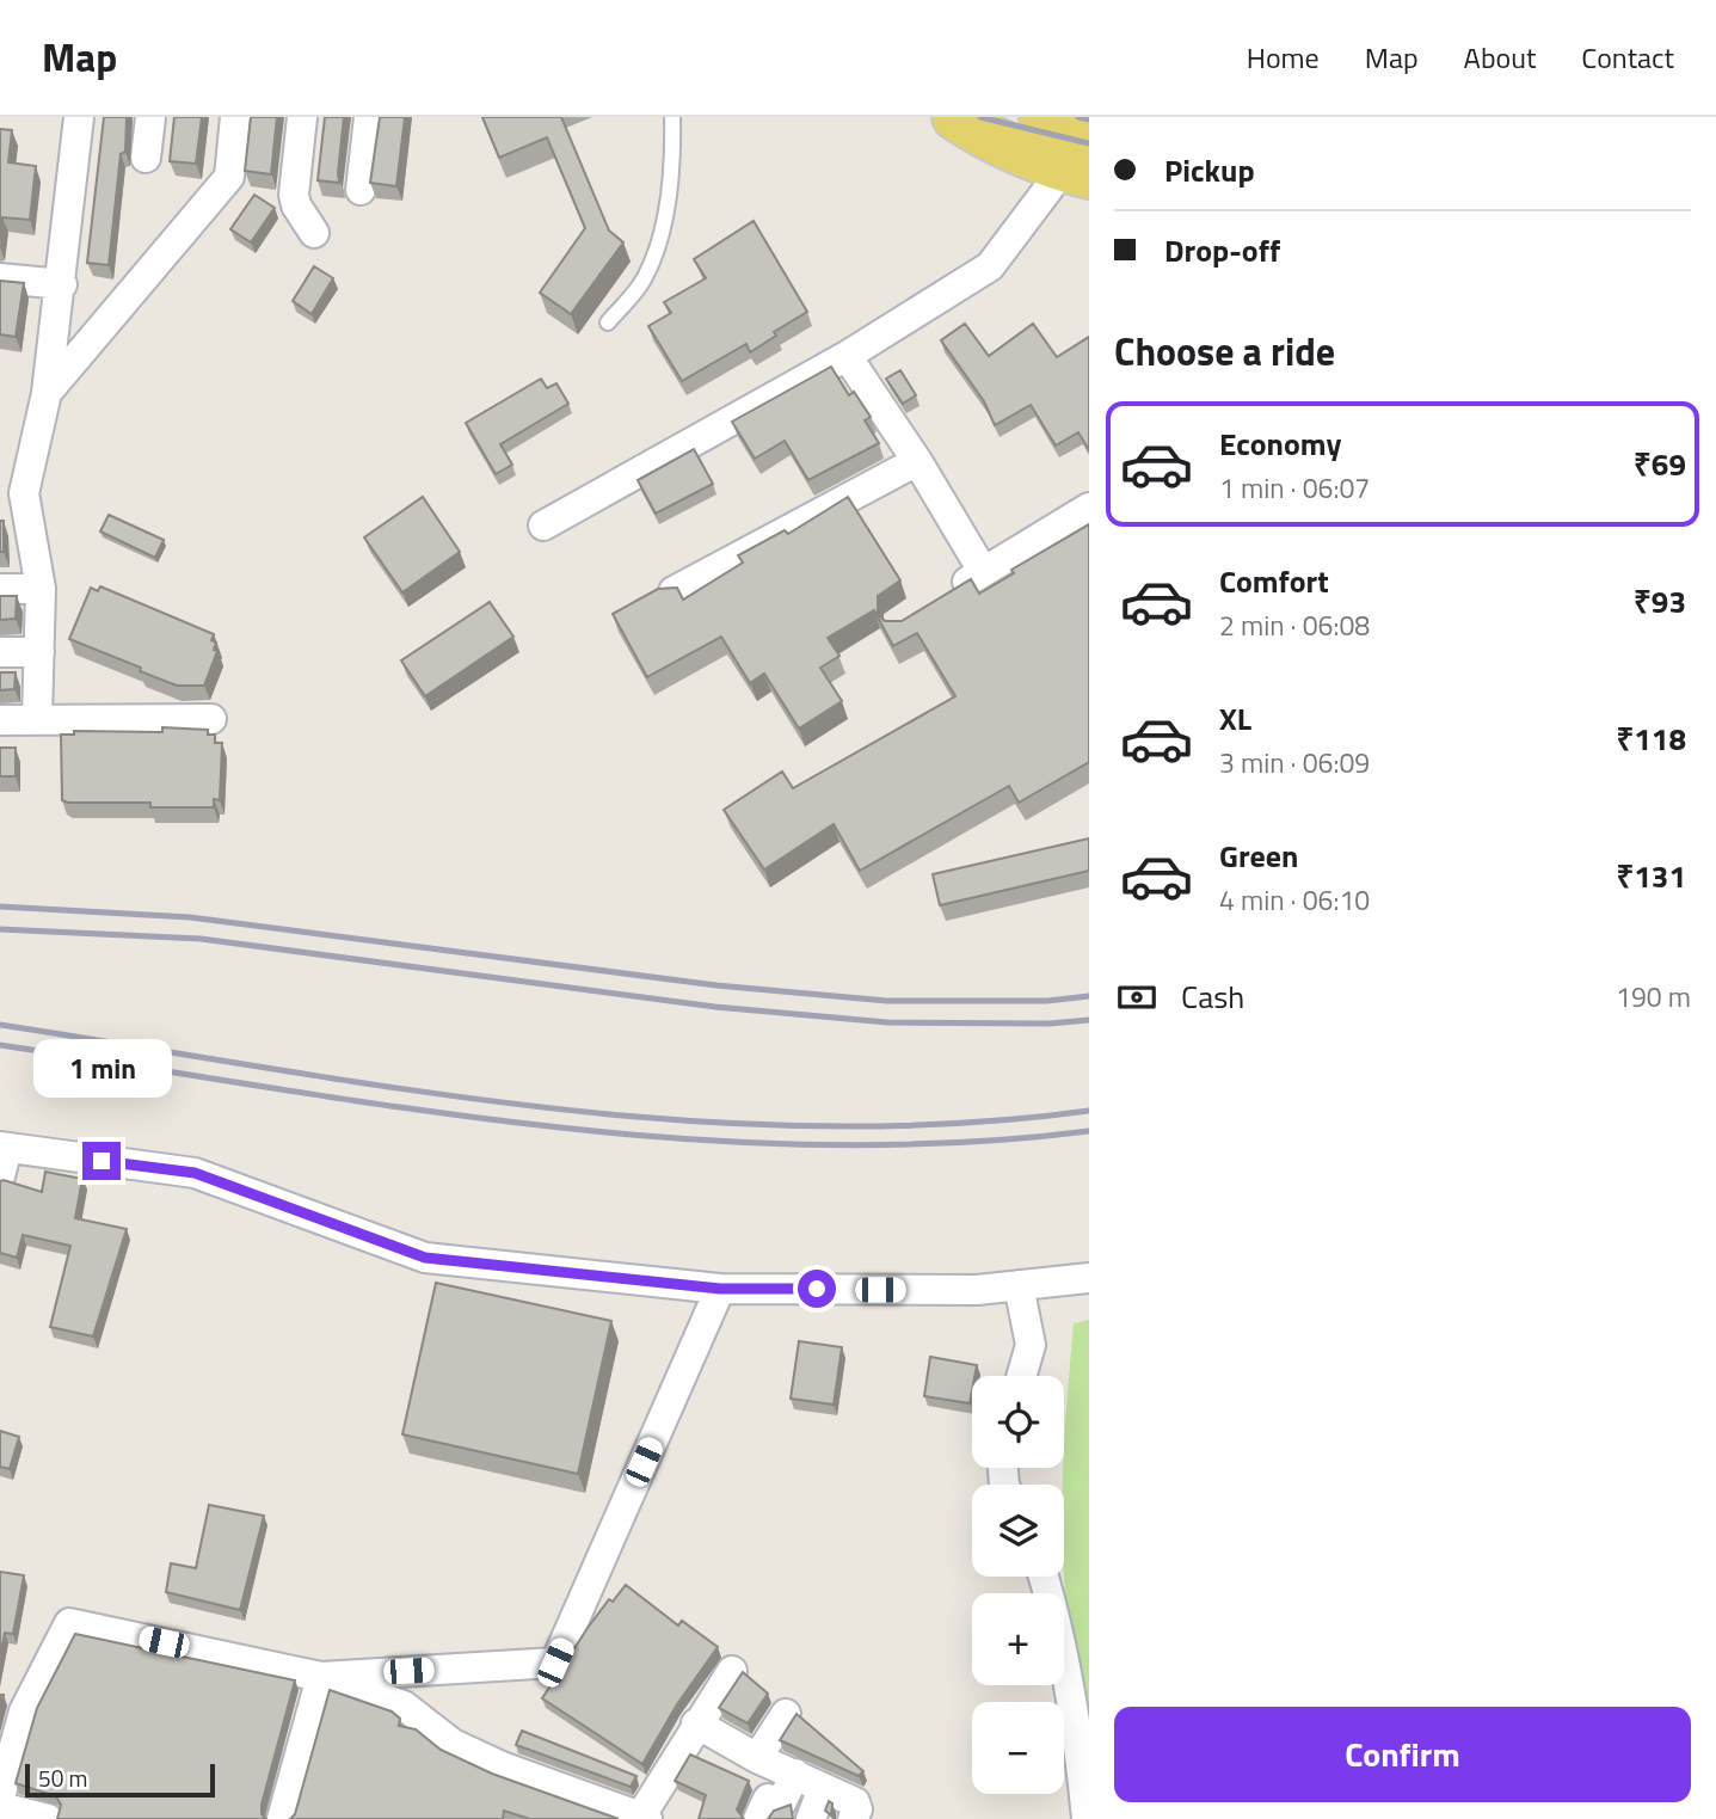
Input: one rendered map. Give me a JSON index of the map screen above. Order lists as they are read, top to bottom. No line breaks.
{"scale_bar":"50 m","page":{"header":"Map","nav":["Home","Map","About","Contact"],"banner":["Pickup","Drop-off"],"heading":"Choose a ride","list":[{"name":"Economy","note":"1 min · 06:07","value":"₹69"},{"name":"Comfort","note":"2 min · 06:08","value":"₹93"},{"name":"XL","note":"3 min · 06:09","value":"₹118"},{"name":"Green","note":"4 min · 06:10","value":"₹131"}],"pay":["Cash","190 m"],"bubble":"1 min","map_buttons":["+","−"],"buttons":"Confirm","scale":"50 m"}}
